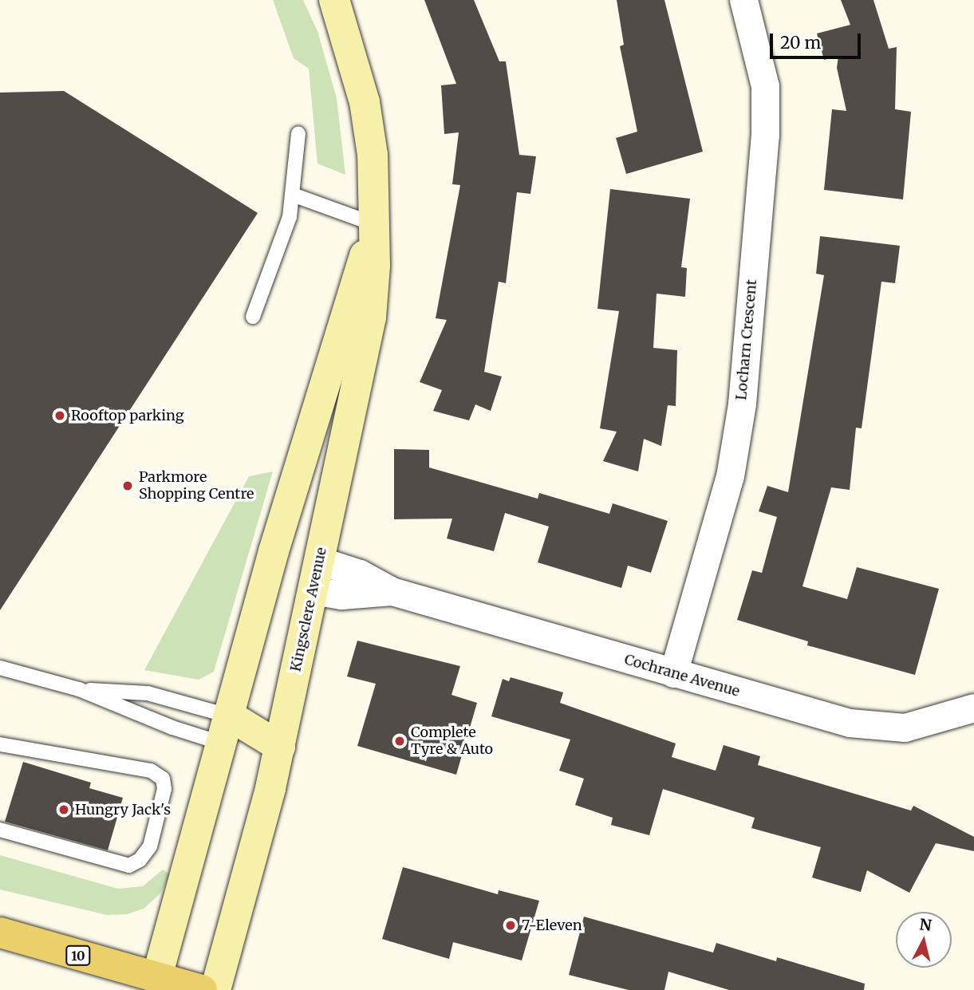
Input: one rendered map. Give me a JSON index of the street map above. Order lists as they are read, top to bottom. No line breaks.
{"streets":{"main road":["Kingsclere Avenue","10"],"street":["Locharn Crescent","Cochrane Avenue"]},"crossings":[["Locharn Crescent","Cochrane Avenue"],["Kingsclere Avenue","Cochrane Avenue"],["Kingsclere Avenue","10"]],"places":["Rooftop parking","Parkmore Shopping Centre","Complete Tyre & Auto","Hungry Jack's","7-Eleven"],"scale_bar":"20 m","north":"top"}
